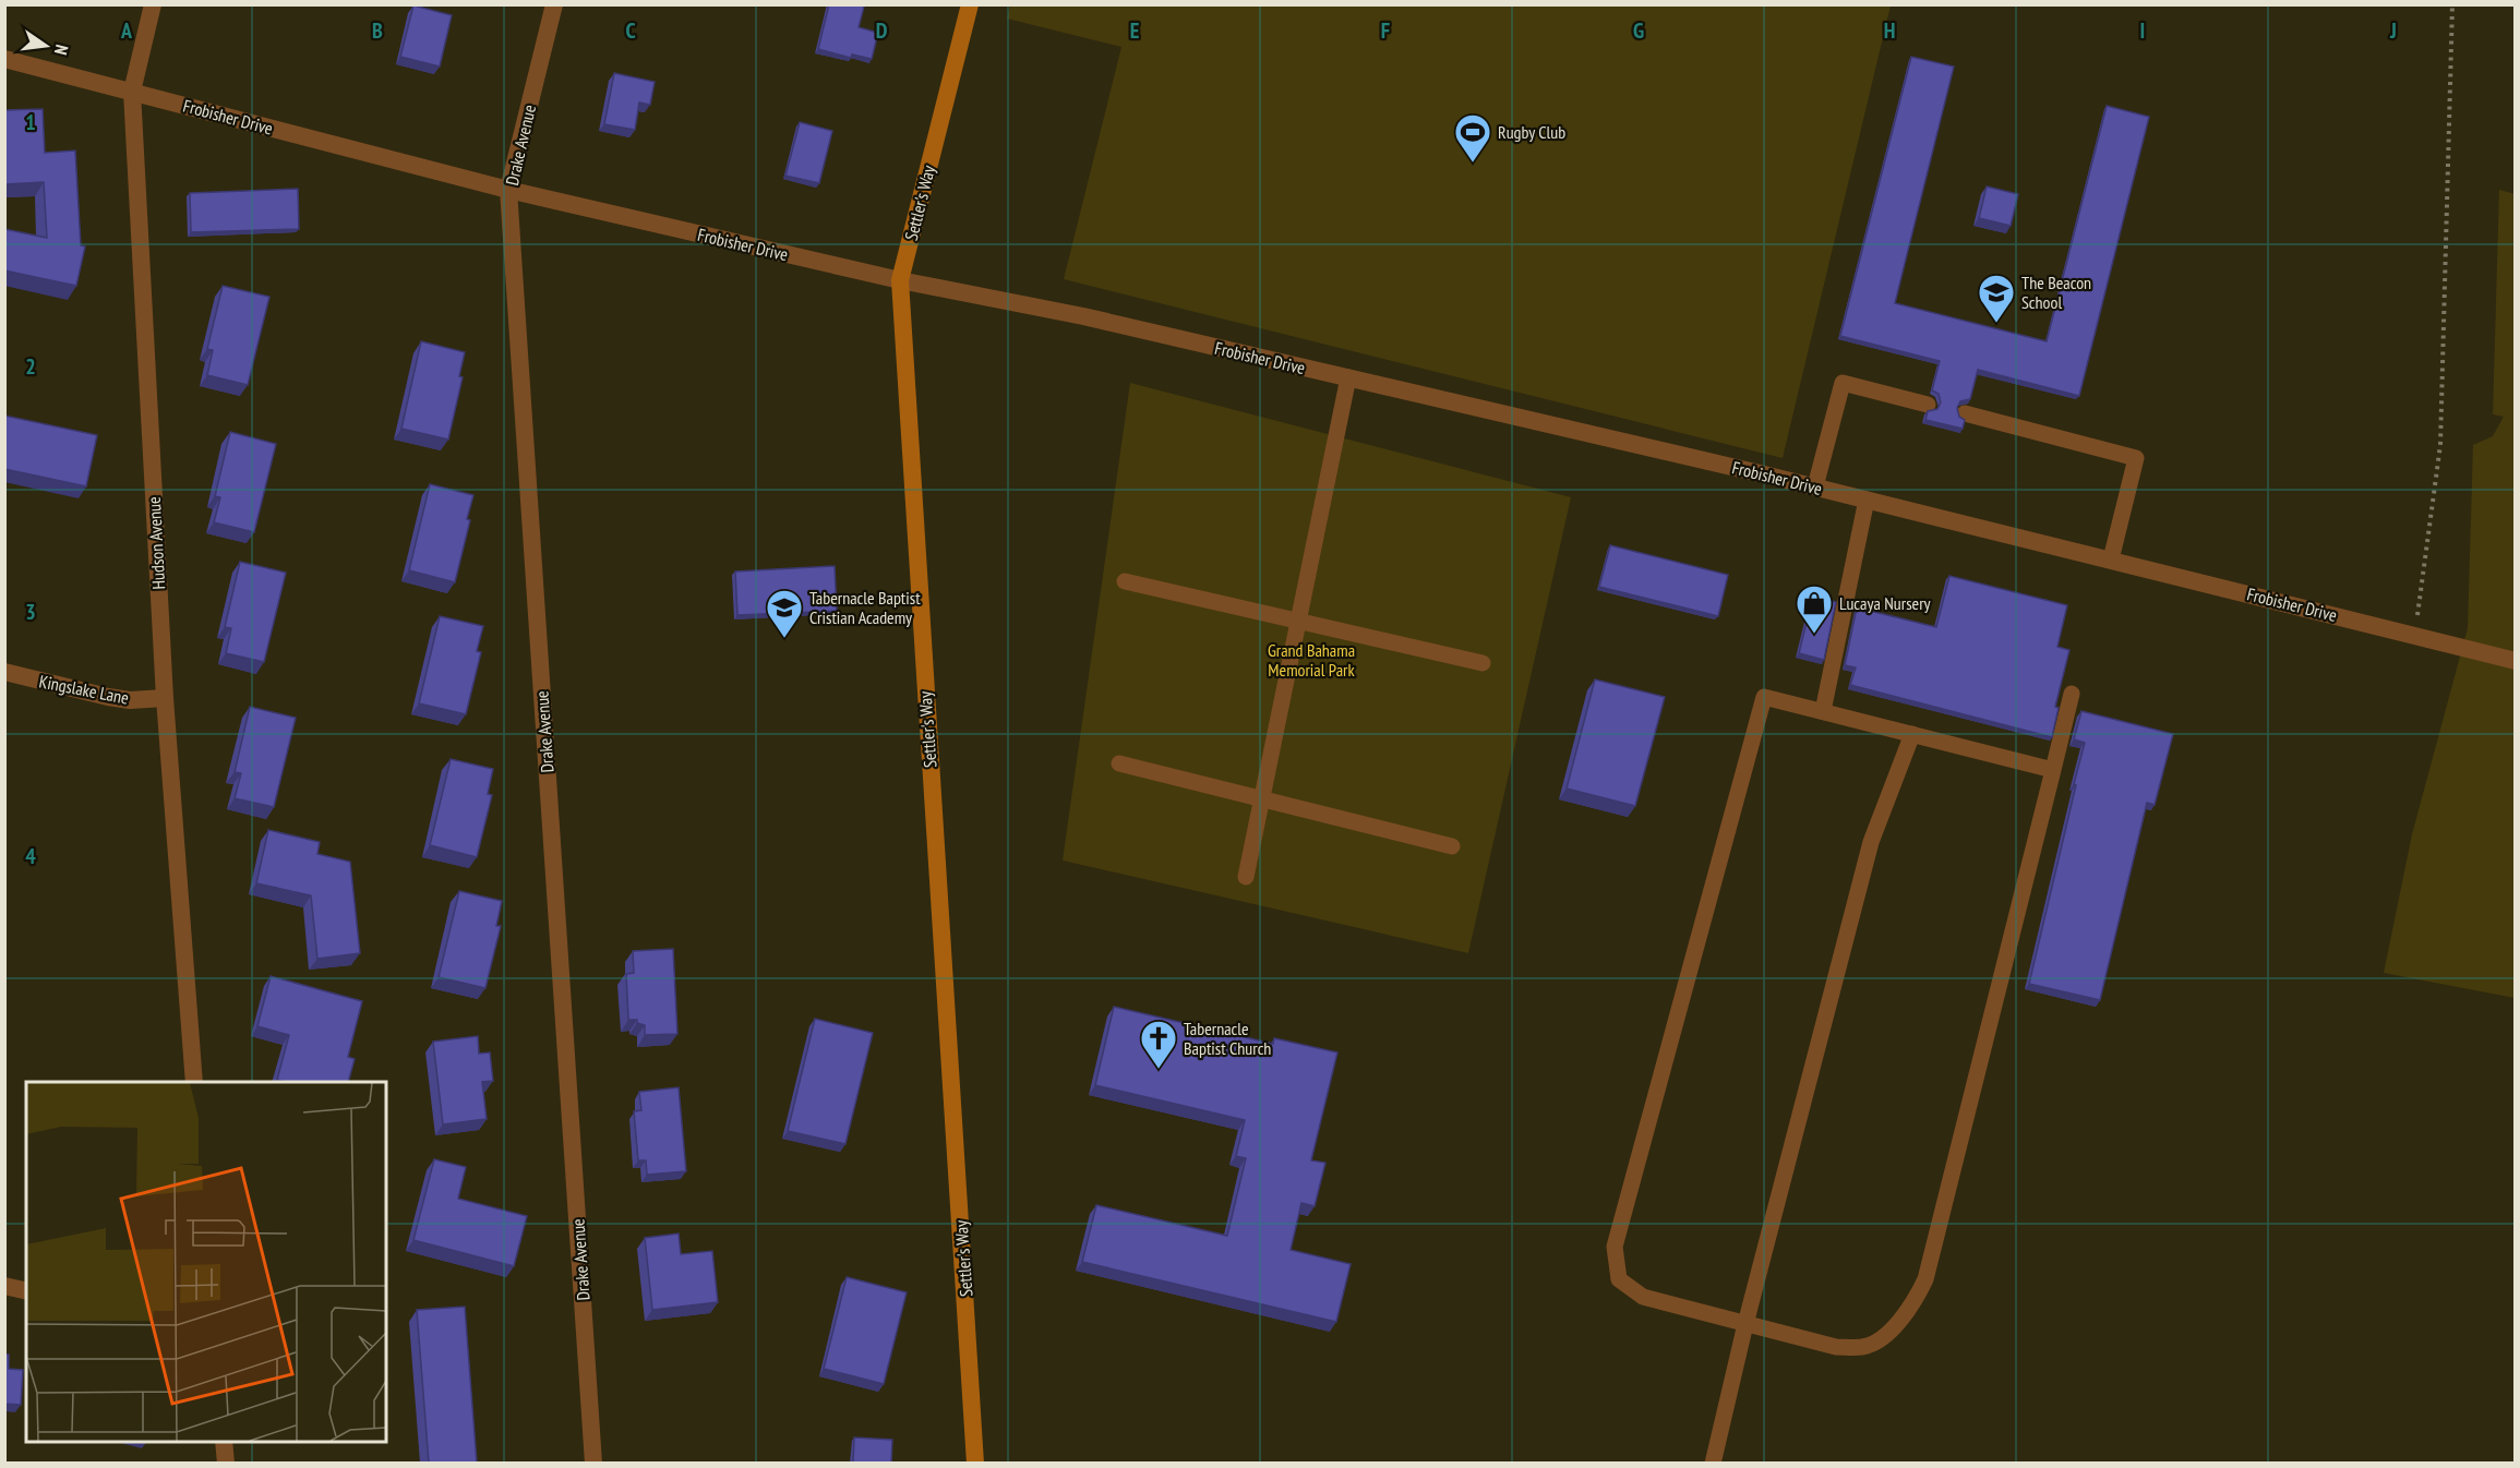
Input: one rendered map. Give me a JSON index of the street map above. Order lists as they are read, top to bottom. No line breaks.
{"streets":{"main road":["Settler's Way"],"street":["Frobisher Drive","Drake Avenue","Hudson Avenue","Kingslake Lane"]},"crossings":[["Frobisher Drive","Drake Avenue"],["Frobisher Drive","Settler's Way"],["Frobisher Drive","Hudson Avenue"],["Hudson Avenue","Kingslake Lane"]],"parks":["Grand Bahama Memorial Park"],"places":{"sports":["Rugby Club"],"school or university":["The Beacon School","Tabernacle Baptist Cristian Academy"],"shop":["Lucaya Nursery"],"church":["Tabernacle Baptist Church"]},"north":"right","grid":{"columns":["A","B","C","D","E","F","G","H","I","J"],"rows":["1","2","3","4"]}}
